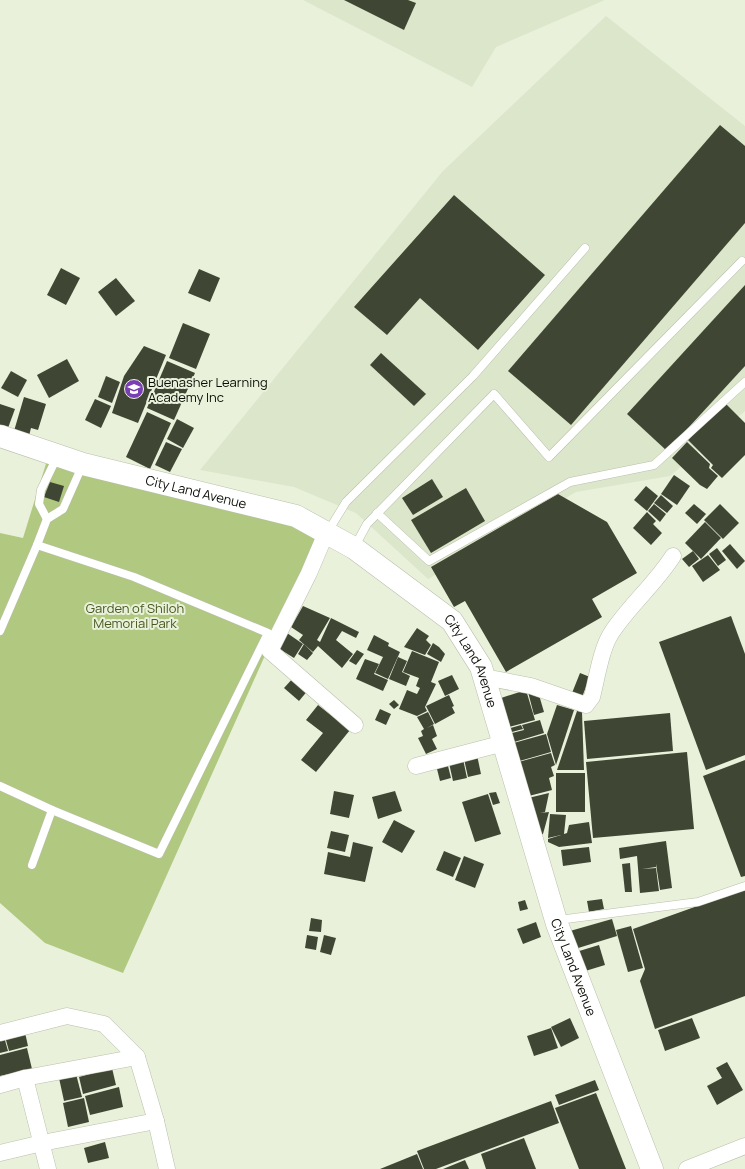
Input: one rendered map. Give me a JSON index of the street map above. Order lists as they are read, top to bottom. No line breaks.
{"streets":{"street":["City Land Avenue"]},"parks":["Garden of Shiloh Memorial Park"],"places":{"school or university":["Buenasher Learning Academy Inc"]}}
